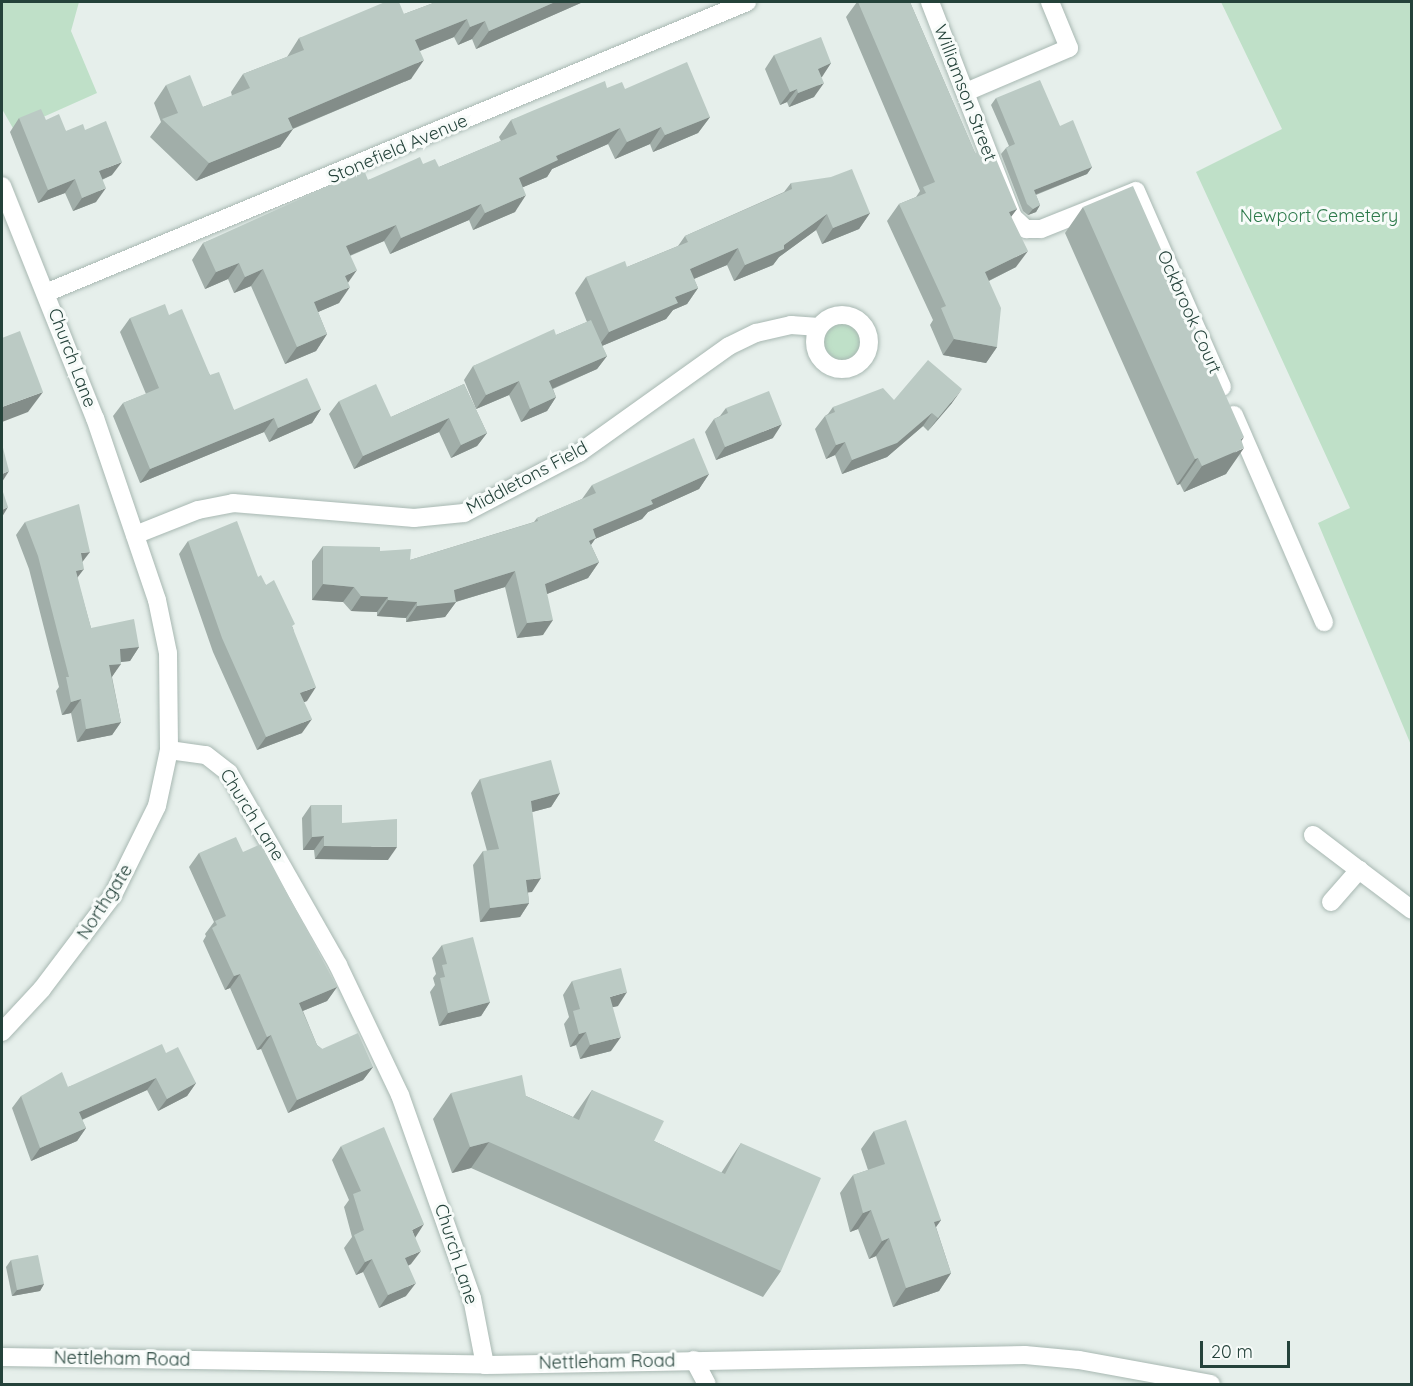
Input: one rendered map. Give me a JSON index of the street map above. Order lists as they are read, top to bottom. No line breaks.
{"streets":{"street":["Williamson Street","Stonefield Avenue","Ockbrook Court","Church Lane","Middletons Field","Northgate","Nettleham Road"]},"crossings":[["Williamson Street","Ockbrook Court"],["Stonefield Avenue","Church Lane"],["Church Lane","Middletons Field"],["Church Lane","Northgate"],["Church Lane","Nettleham Road"]],"parks":["Newport Cemetery"],"scale_bar":"20 m"}
